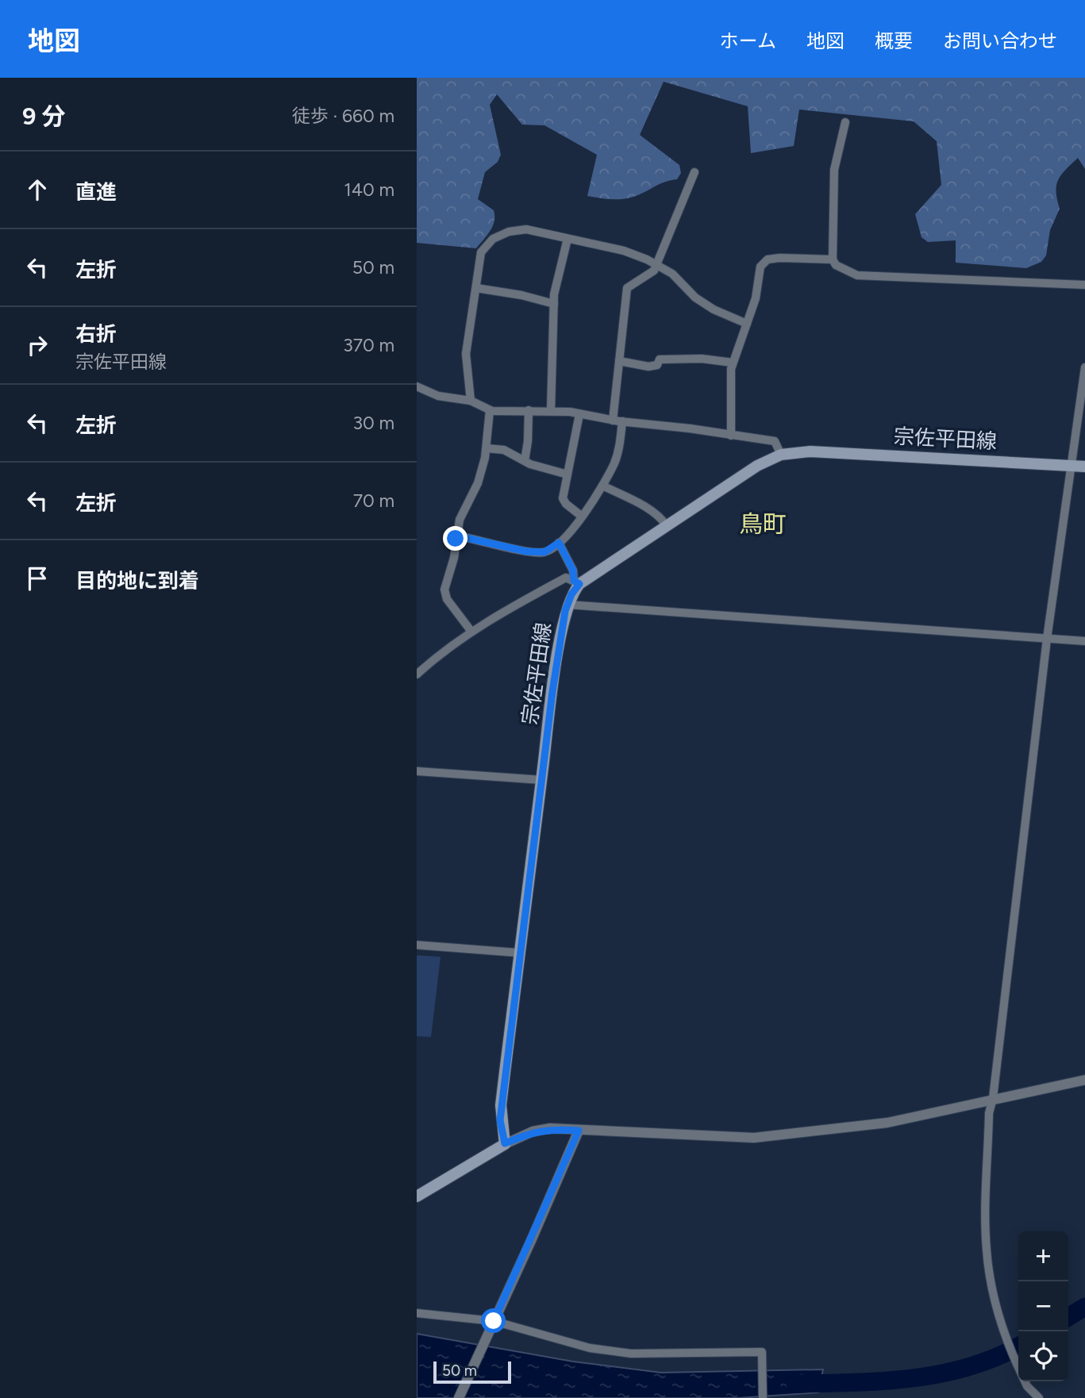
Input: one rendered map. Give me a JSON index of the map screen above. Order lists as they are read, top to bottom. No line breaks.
{"streets":{"main road":["宗佐平田線"]},"districts":["鳥町"],"scale_bar":"50 m","page":{"header":"地図","nav":["ホーム","地図","概要","お問い合わせ"],"heading":["9 分","徒歩 · 660 m"],"list":[["直進","140 m"],["左折","50 m"],["右折","宗佐平田線","370 m"],["左折","30 m"],["左折","70 m"],"目的地に到着"],"map_buttons":["+","−"],"scale":"50 m"}}
